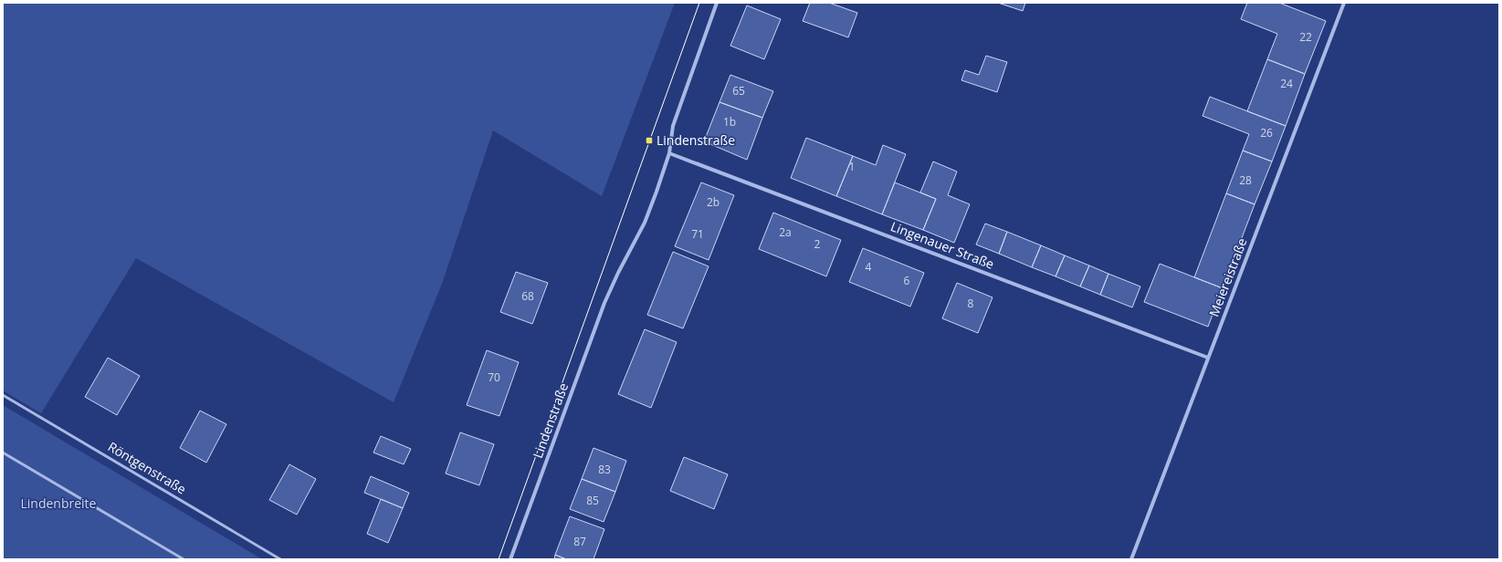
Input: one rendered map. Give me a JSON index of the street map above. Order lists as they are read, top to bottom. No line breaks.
{"streets":{"street":["Lingenauer Straße","Meiereistraße","Lindenstraße"],"lane":["Röntgenstraße"]},"crossings":[["Lingenauer Straße","Meiereistraße"],["Lingenauer Straße","Lindenstraße"]],"parks":["Lindenbreite"],"places":{"transit":["Lindenstraße"]},"house_numbers":["22","24","65","1b","26","1","28","2b","2a","71","2","4","6","68","8","70","83","85","87"]}
